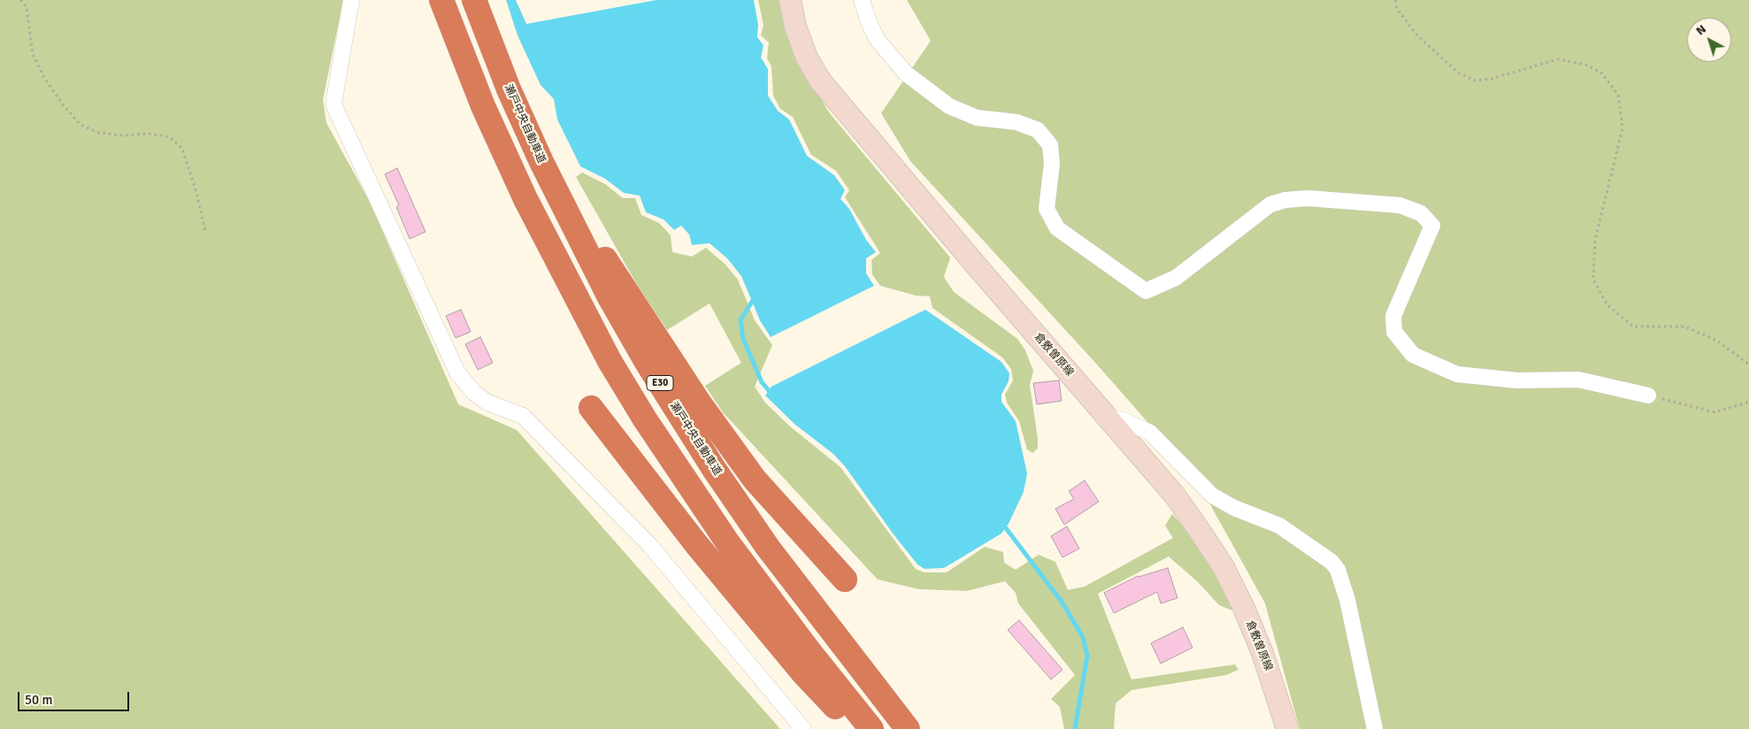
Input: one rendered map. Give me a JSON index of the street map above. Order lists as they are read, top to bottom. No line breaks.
{"streets":{"highway":["瀬戸中央自動車道","E30"],"street":["倉敷曽原線"]},"scale_bar":"50 m","north":"top left"}
